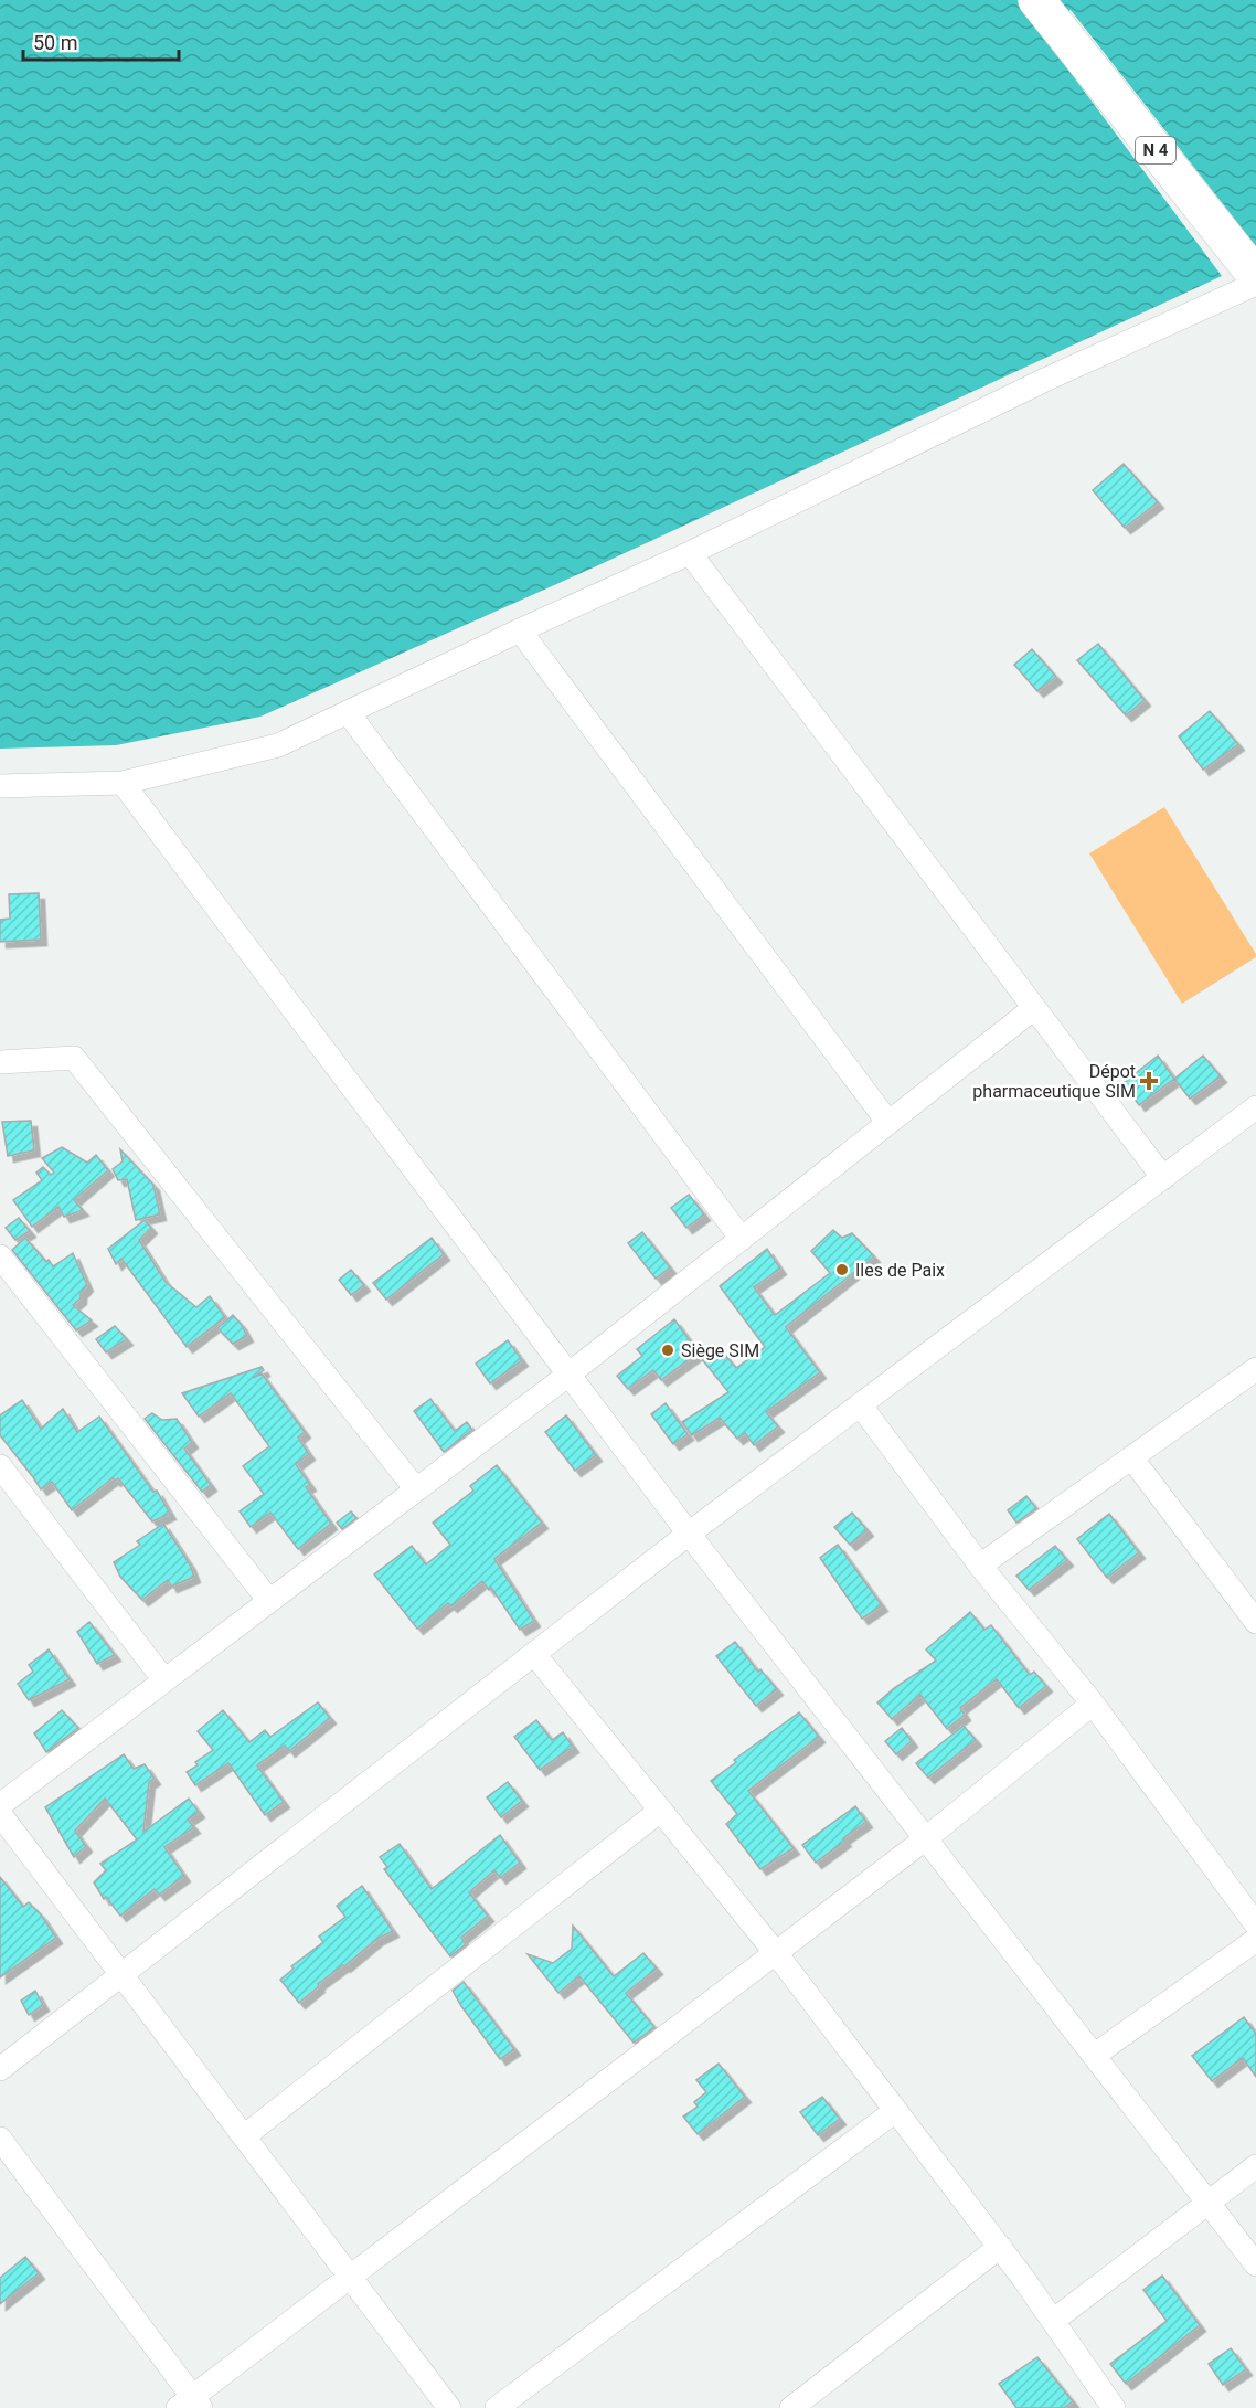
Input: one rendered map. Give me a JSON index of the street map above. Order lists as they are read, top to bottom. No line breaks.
{"streets":{"highway":["N 4"]},"places":{"health":["Dépot pharmaceutique SIM"],"other":["Iles de Paix","Siège SIM"]},"scale_bar":"50 m"}
